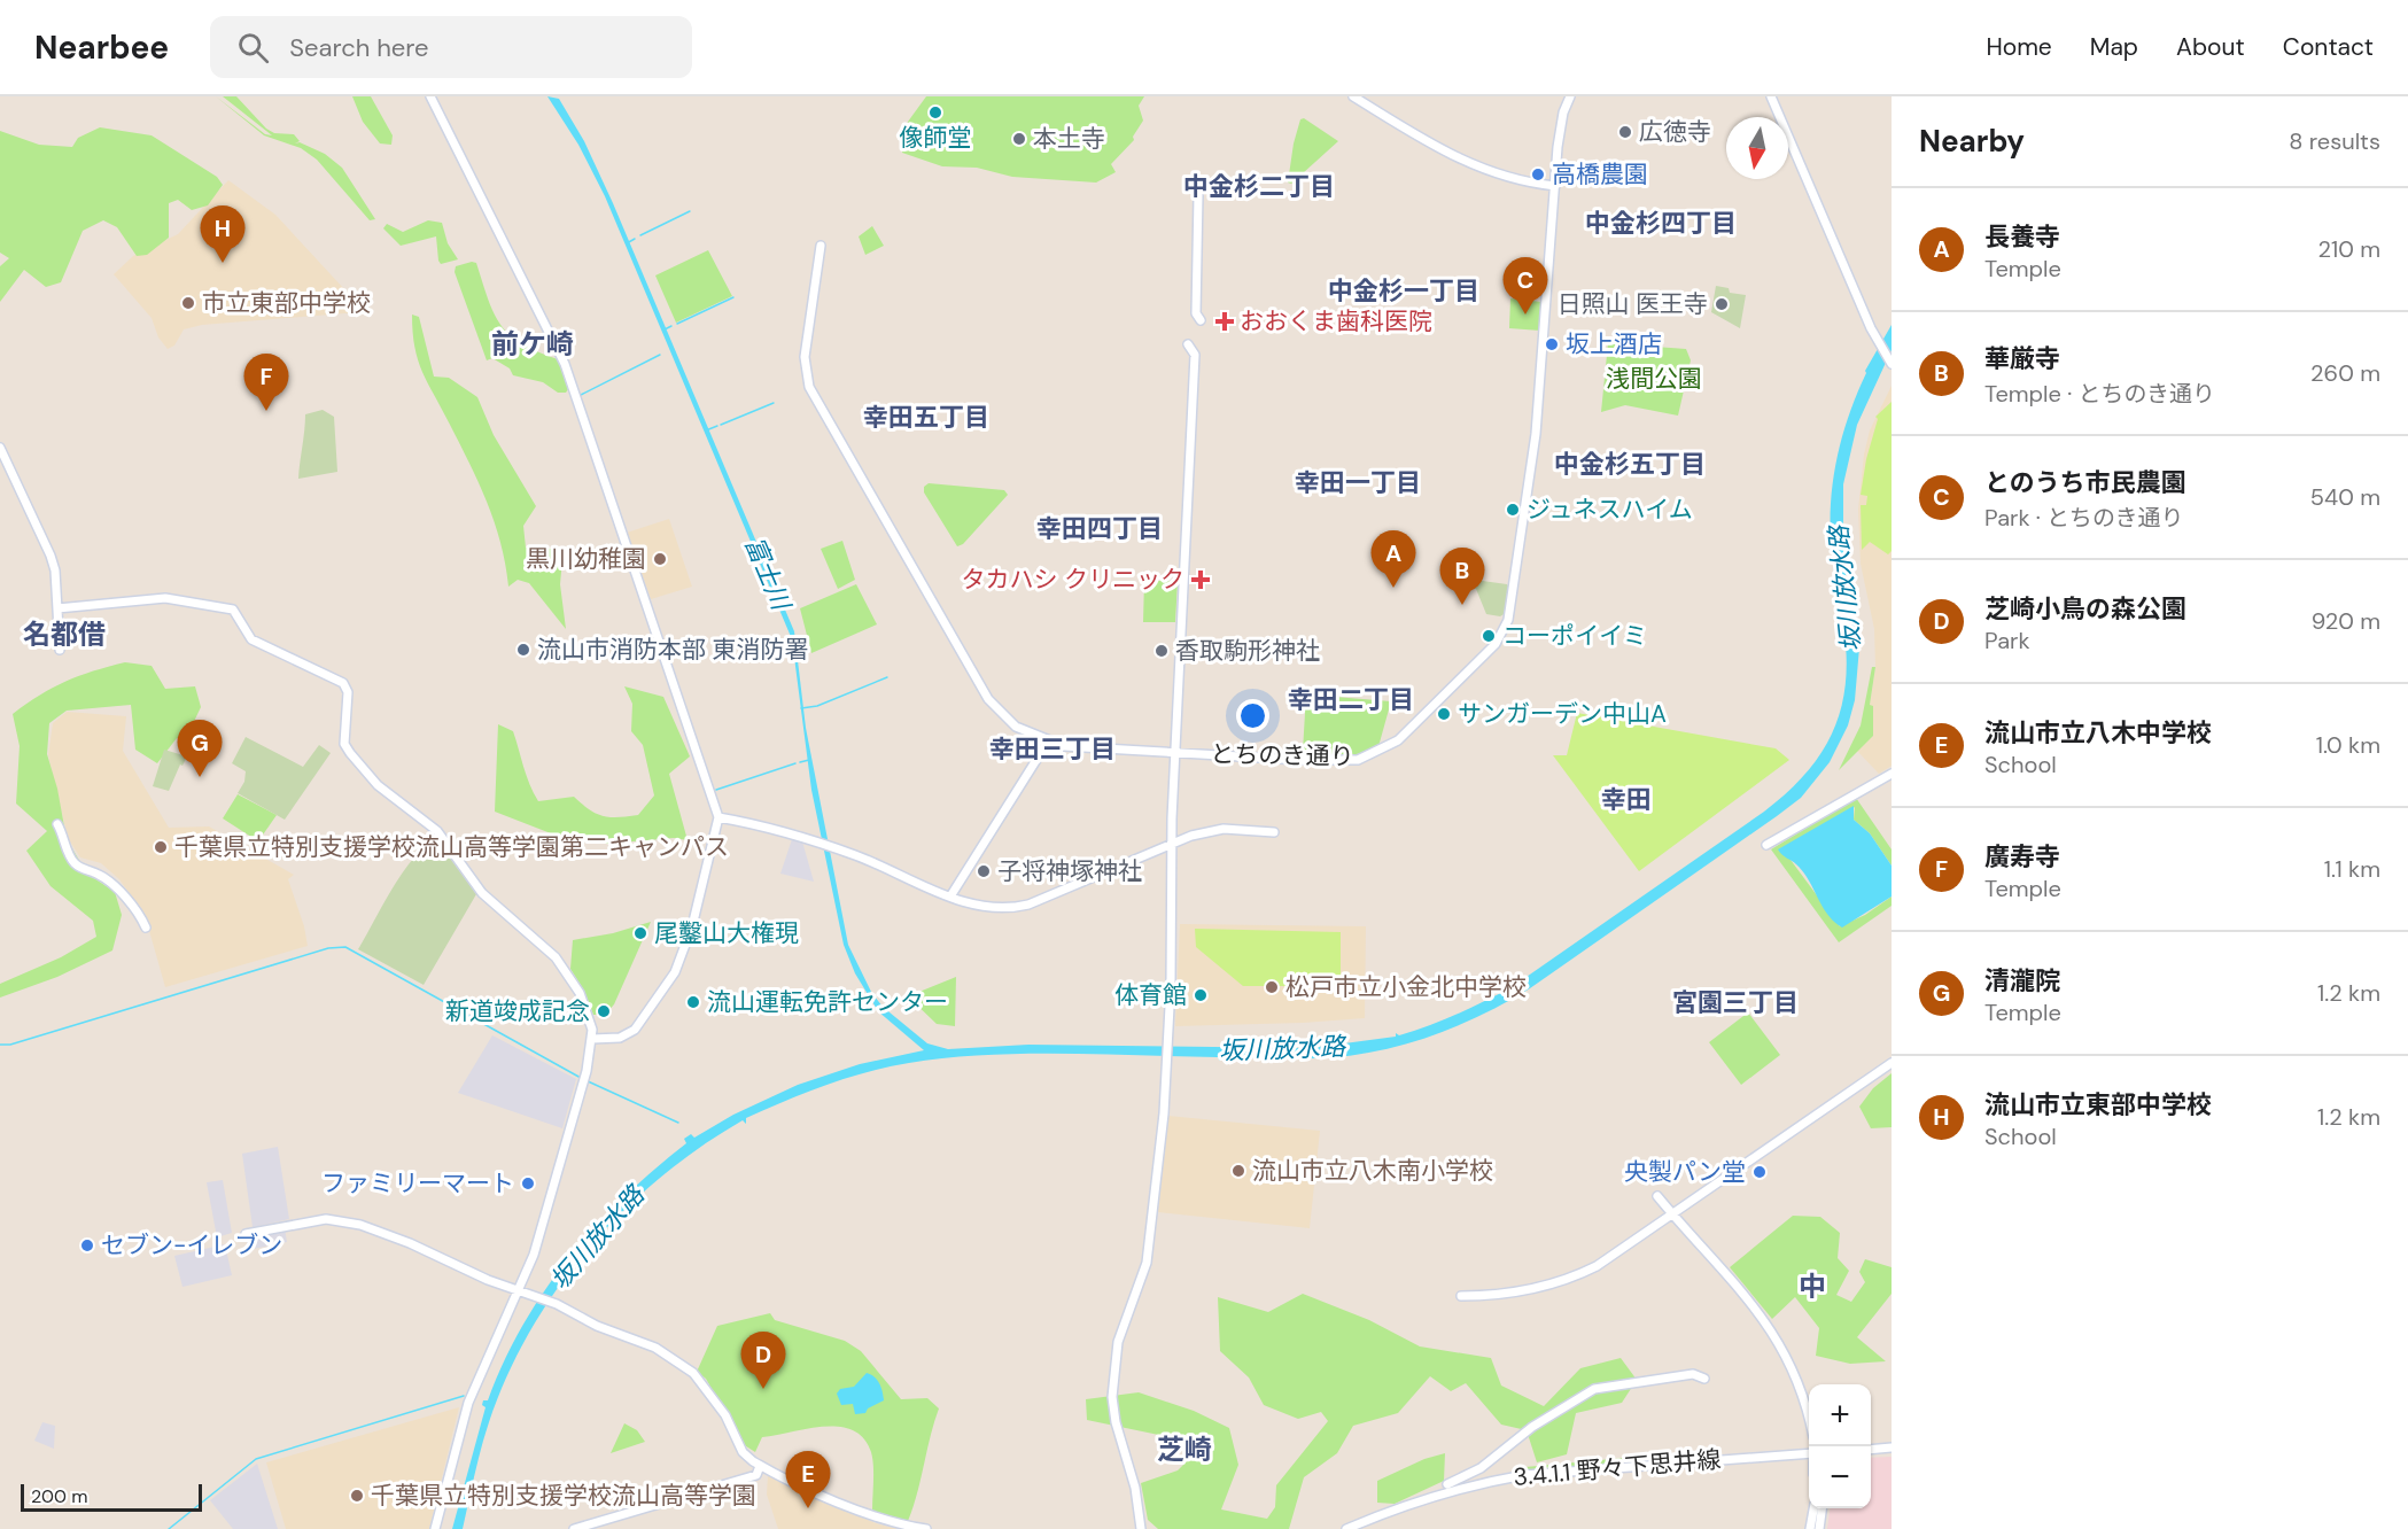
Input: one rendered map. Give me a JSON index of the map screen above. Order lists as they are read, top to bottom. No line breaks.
{"streets":{"street":["とちのき通り","3.4.1.1 野々下思井線"]},"districts":["中金杉二丁目","中金杉四丁目","中金杉一丁目","前ケ崎","幸田五丁目","中金杉五丁目","幸田一丁目","幸田四丁目","名都借","幸田二丁目","幸田三丁目","幸田","宮園三丁目","中","芝崎"],"water":["富士川","坂川放水路"],"parks":["浅間公園"],"places":{"other":["像師堂","広徳寺","本土寺","高橋農園","市立東部中学校","日照山 医王寺","坂上酒店","ジュネスハイム","黒川幼稚園","コーポイイミ","流山市消防本部 東消防署","香取駒形神社","サンガーデン中山A","千葉県立特別支援学校流山高等学園第二キャンパス","子将神塚神社","尾鑿山大権現","松戸市立小金北中学校","体育館","流山運転免許センター","新道竣成記念","流山市立八木南小学校","央製パン堂","ファミリーマート","セブン-イレブン","千葉県立特別支援学校流山高等学園"],"health":["おおくま歯科医院","タカハシ クリニック"]},"scale_bar":"200 m","north":"bottom","page":{"header":"Nearbee","search":"Search here","nav":["Home","Map","About","Contact"],"heading":["Nearby","8 results"],"list":[{"mark":"A","name":"長養寺","note":"Temple","value":"210 m"},{"mark":"B","name":"華厳寺","note":"Temple · とちのき通り","value":"260 m"},{"mark":"C","name":"とのうち市民農園","note":"Park · とちのき通り","value":"540 m"},{"mark":"D","name":"芝崎小鳥の森公園","note":"Park","value":"920 m"},{"mark":"E","name":"流山市立八木中学校","note":"School","value":"1.0 km"},{"mark":"F","name":"廣寿寺","note":"Temple","value":"1.1 km"},{"mark":"G","name":"清瀧院","note":"Temple","value":"1.2 km"},{"mark":"H","name":"流山市立東部中学校","note":"School","value":"1.2 km"}],"pins":["H","C","F","A","B","G","D","E"],"map_buttons":["+","−"],"scale":"200 m"}}
